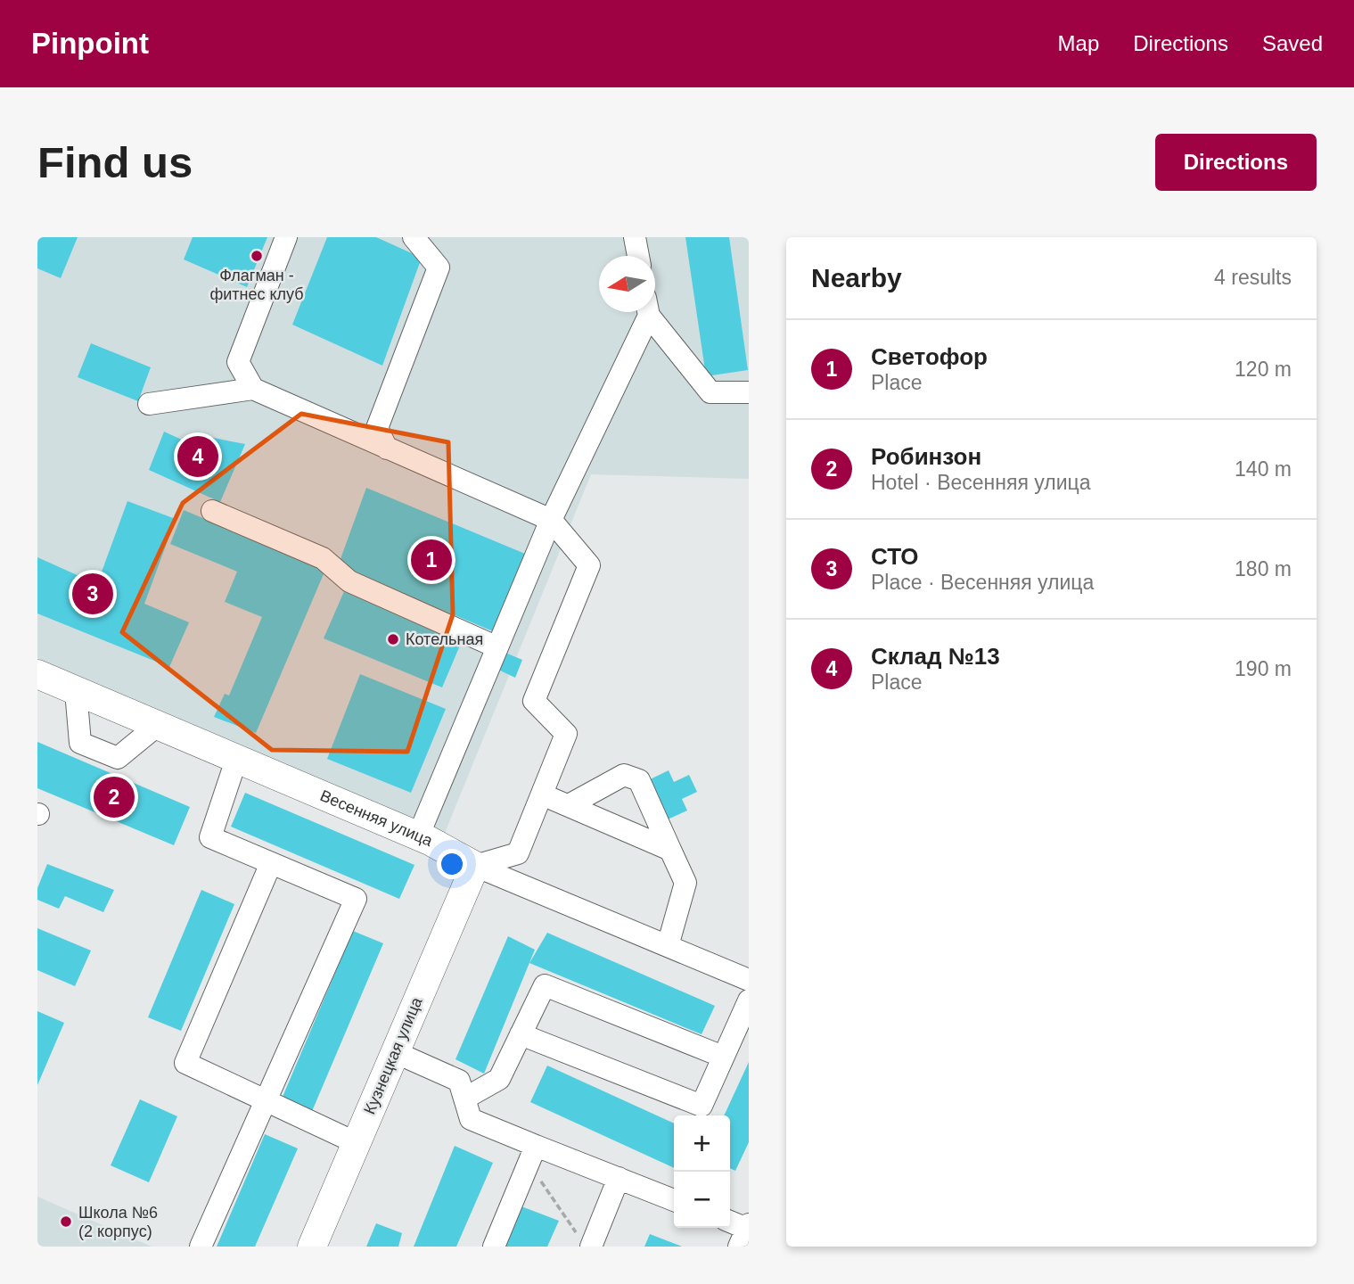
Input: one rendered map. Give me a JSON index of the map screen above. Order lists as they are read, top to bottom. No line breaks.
{"streets":{"main road":["Весенняя улица","Кузнецкая улица"]},"crossings":[["Весенняя улица","Кузнецкая улица"]],"places":["Флагман - фитнес клуб","Котельная","Школа №6 (2 корпус)"],"north":"left","page":{"header":"Pinpoint","nav":["Map","Directions","Saved"],"buttons":"Directions","title":"Find us","heading":["Nearby","4 results"],"list":[{"mark":"1","name":"Светофор","note":"Place","value":"120 m"},{"mark":"2","name":"Робинзон","note":"Hotel · Весенняя улица","value":"140 m"},{"mark":"3","name":"СТО","note":"Place · Весенняя улица","value":"180 m"},{"mark":"4","name":"Склад №13","note":"Place","value":"190 m"}],"pins":["4","1","3","2"],"map_buttons":["+","−"]}}
